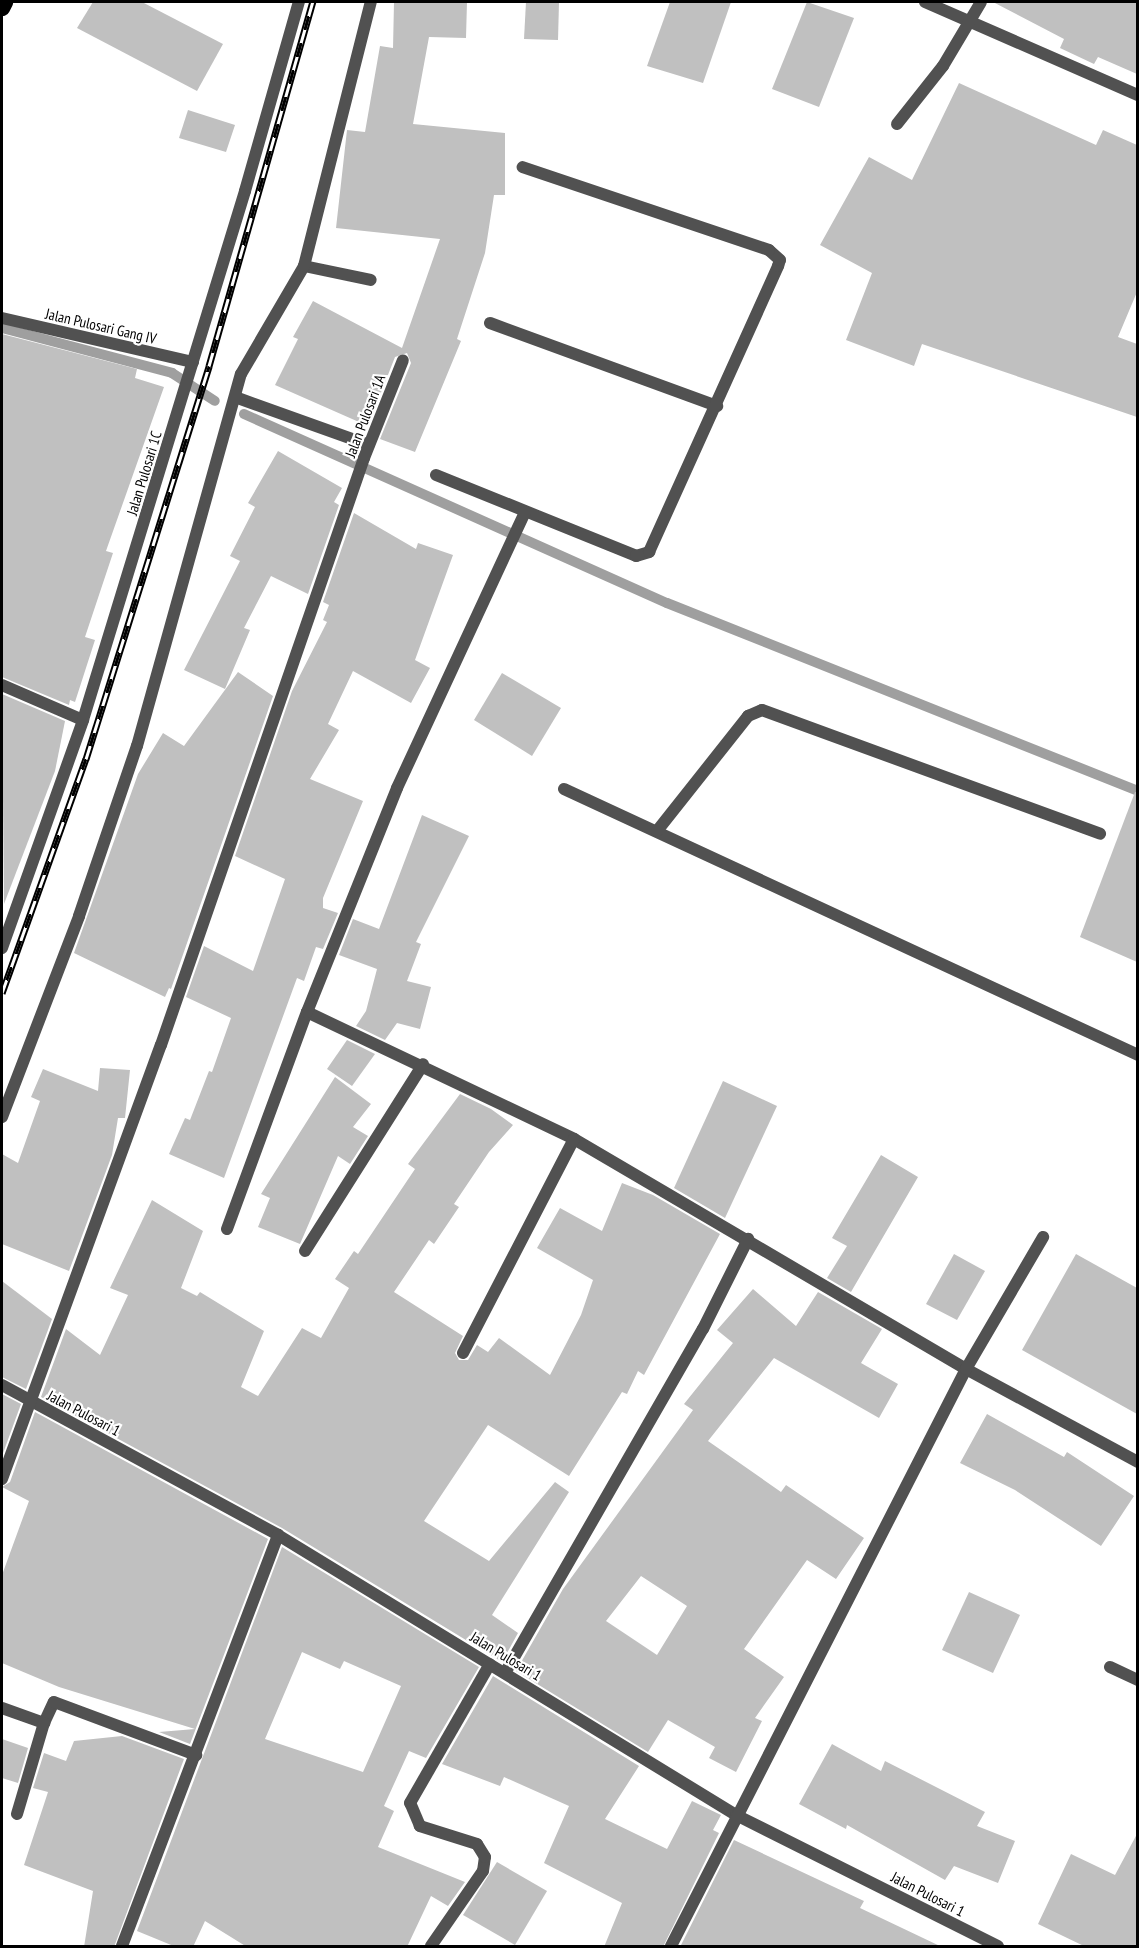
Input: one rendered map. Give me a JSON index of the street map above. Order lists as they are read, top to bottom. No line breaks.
{"streets":{"street":["Jalan Pulosari Gang IV","Jalan Pulosari 1A","Jalan Pulosari 1C","Jalan Pulosari 1"]},"crossings":[["Jalan Pulosari Gang IV","Jalan Pulosari 1C"],["Jalan Pulosari 1A","Jalan Pulosari 1"]]}
